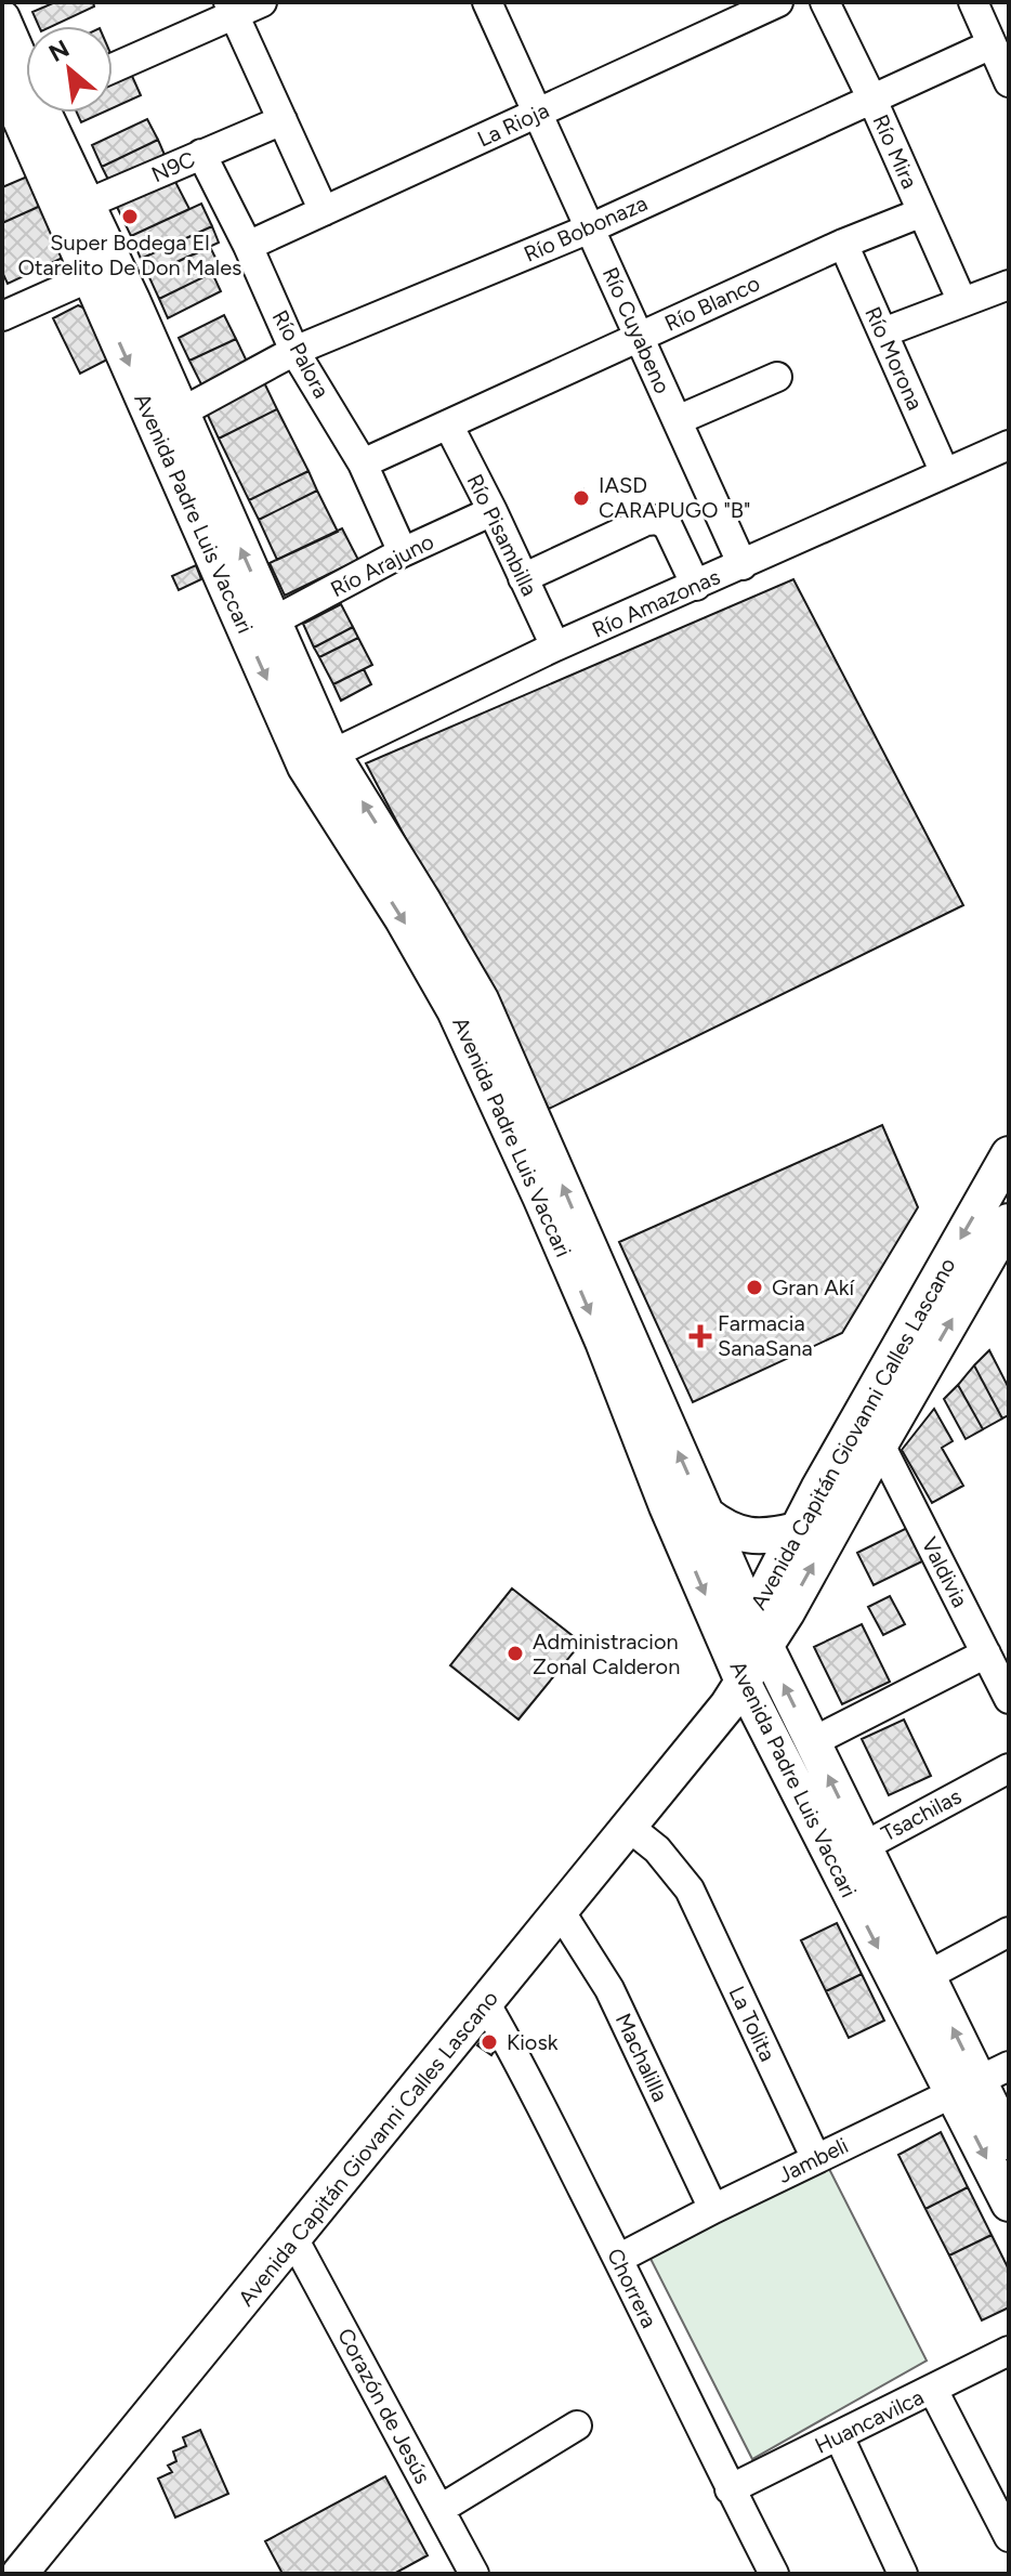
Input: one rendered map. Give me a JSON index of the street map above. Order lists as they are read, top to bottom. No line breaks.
{"streets":{"main road":["Avenida Padre Luis Vaccari","Avenida Capitán Giovanni Calles Lascano"],"street":["La Rioja","Río Mira","N9C","Río Bobonaza","Río Blanco","Río Cuyabeno","Río Palora","Río Morona","Río Pisambilla","Río Arajuno","Río Amazonas","Valdivia","Tsachilas","La Tolita","Machalilla","Jambeli","Chorrera","Corazón de Jesús","Huancavilca"]},"crossings":[["La Rioja","Río Cuyabeno"],["La Rioja","Río Palora"],["Río Mira","Río Bobonaza"],["Río Mira","Río Blanco"],["N9C","Río Palora"],["N9C","Avenida Padre Luis Vaccari"],["Río Bobonaza","Río Cuyabeno"],["Río Bobonaza","Río Palora"],["Río Bobonaza","Avenida Padre Luis Vaccari"],["Río Blanco","Río Cuyabeno"],["Río Blanco","Río Palora"],["Río Blanco","Río Morona"],["Río Blanco","Río Pisambilla"],["Río Cuyabeno","Río Amazonas"],["Río Palora","Río Arajuno"],["Río Morona","Río Amazonas"],["Avenida Padre Luis Vaccari","Río Arajuno"],["Avenida Padre Luis Vaccari","Río Amazonas"],["Avenida Padre Luis Vaccari","Avenida Capitán Giovanni Calles Lascano"],["Avenida Padre Luis Vaccari","Tsachilas"],["Avenida Padre Luis Vaccari","Jambeli"],["Río Pisambilla","Río Arajuno"],["Río Pisambilla","Río Amazonas"],["Avenida Capitán Giovanni Calles Lascano","Valdivia"],["Avenida Capitán Giovanni Calles Lascano","La Tolita"],["Avenida Capitán Giovanni Calles Lascano","Machalilla"],["Avenida Capitán Giovanni Calles Lascano","Chorrera"],["Avenida Capitán Giovanni Calles Lascano","Corazón de Jesús"],["La Tolita","Jambeli"],["Machalilla","Jambeli"],["Jambeli","Chorrera"],["Chorrera","Huancavilca"]],"places":{"other":["Super Bodega El Otarelito De Don Males","IASD CARAPUGO \"B\"","Gran Akí","Administracion Zonal Calderon","Kiosk"],"health":["Farmacia SanaSana"]},"north":"top left"}
